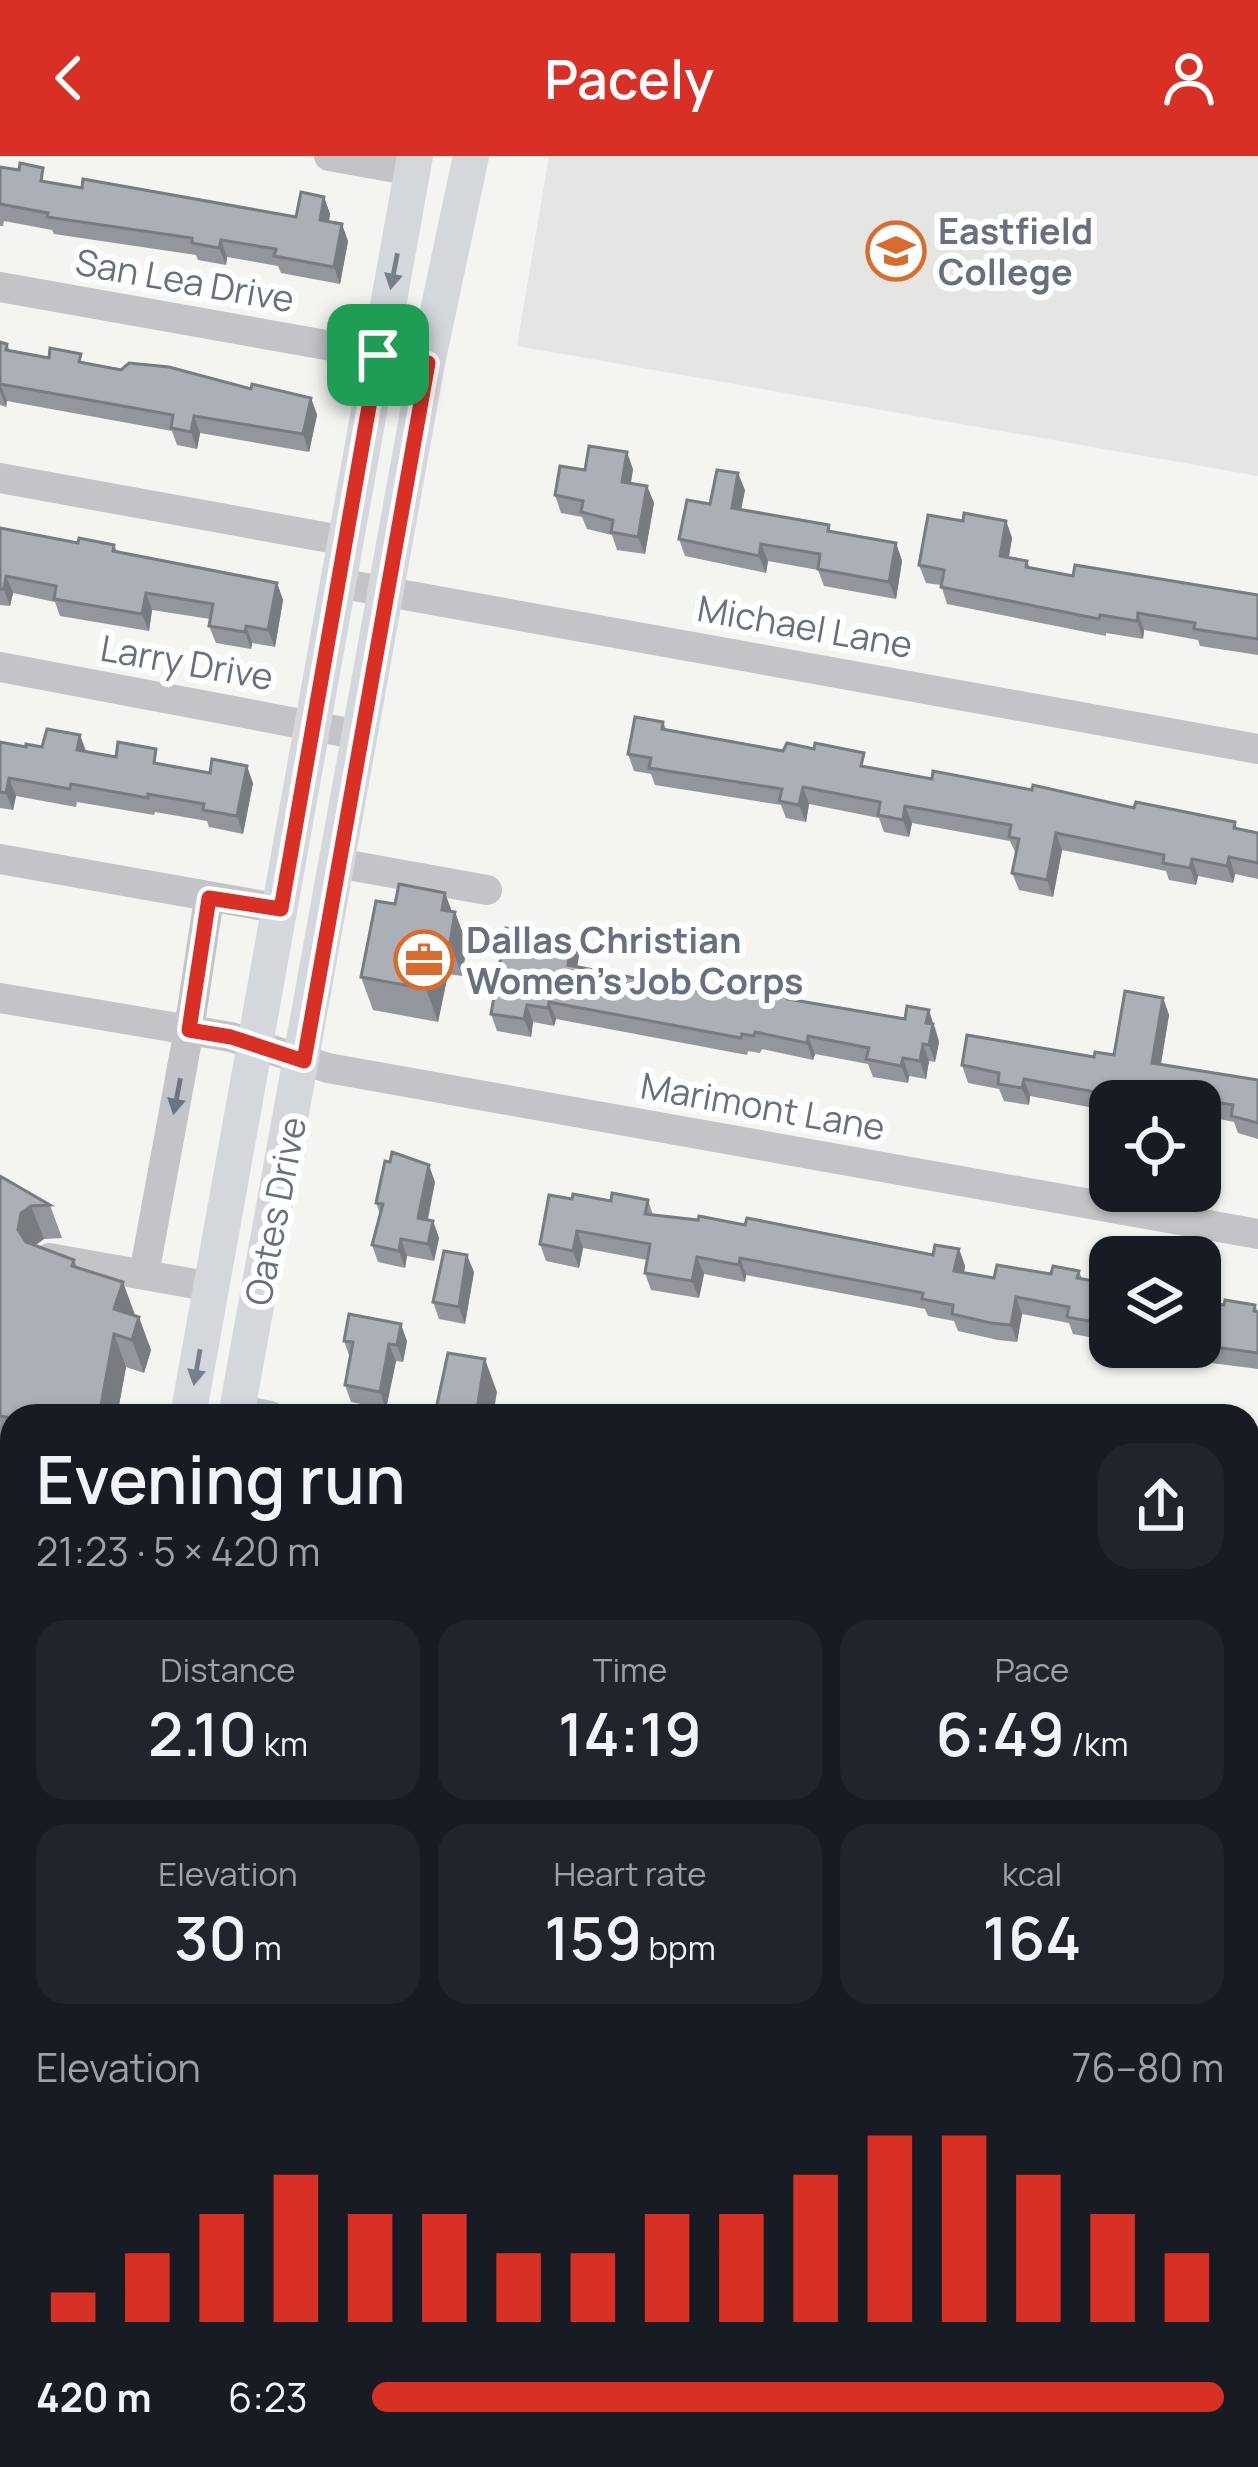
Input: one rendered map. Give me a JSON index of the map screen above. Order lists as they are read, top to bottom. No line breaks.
{"streets":{"main road":["Oates Drive"],"street":["San Lea Drive","Michael Lane","Larry Drive","Marimont Lane"]},"crossings":[["San Lea Drive","Oates Drive"],["Michael Lane","Oates Drive"],["Larry Drive","Oates Drive"],["Marimont Lane","Oates Drive"]],"places":{"school or university":["Eastfield College"],"office":["Dallas Christian Women's Job Corps"]},"page":{"header":"Pacely","heading":["Evening run","21:23 · 5 × 420 m"],"stats":[["Distance","2.10 km"],["Time","14:19"],["Pace","6:49 /km"],["Elevation","30 m"],["Heart rate","159 bpm"],["kcal","164"]],"chart":["Elevation","76–80 m"],"list":[{"name":"420 m","note":"6:23"}]}}
